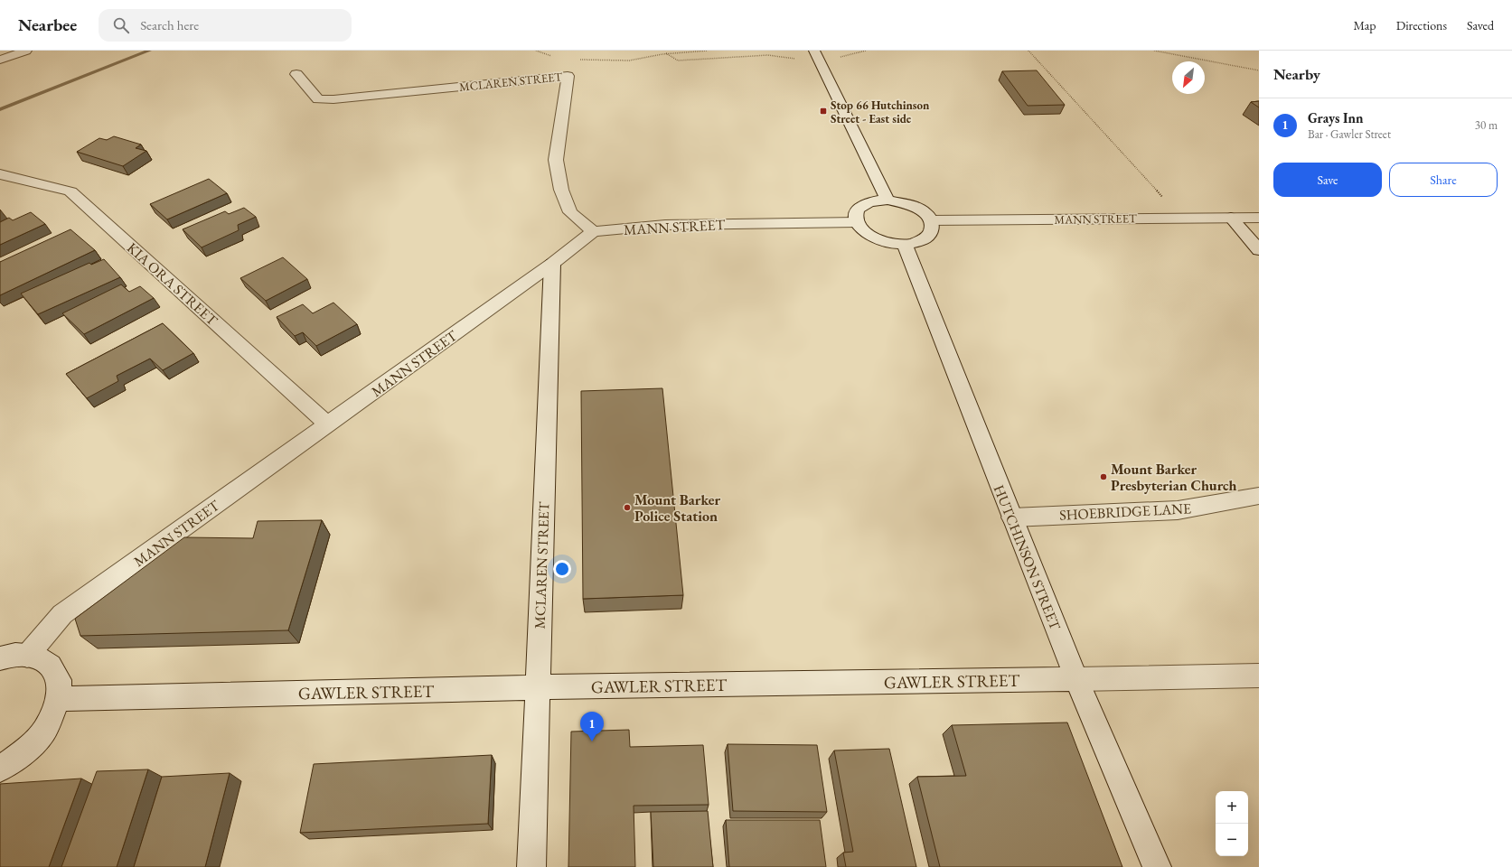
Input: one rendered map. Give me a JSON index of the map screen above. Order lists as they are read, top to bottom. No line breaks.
{"streets":{"street":["MCLAREN STREET","MANN STREET","KIA ORA STREET","SHOEBRIDGE LANE","HUTCHINSON STREET","GAWLER STREET"]},"crossings":[["MCLAREN STREET","MANN STREET"],["MCLAREN STREET","GAWLER STREET"],["MANN STREET","KIA ORA STREET"],["MANN STREET","HUTCHINSON STREET"],["SHOEBRIDGE LANE","HUTCHINSON STREET"],["HUTCHINSON STREET","GAWLER STREET"]],"places":{"transit":["Stop 66 Hutchinson Street - East side"],"other":["Mount Barker Presbyterian Church","Mount Barker Police Station"]},"north":"bottom left","page":{"header":"Nearbee","search":"Search here","nav":["Map","Directions","Saved"],"heading":"Nearby","list":[{"mark":"1","name":"Grays Inn","note":"Bar · Gawler Street","value":"30 m"}],"buttons":["Save","Share"],"pins":"1","map_buttons":["+","−"]}}
